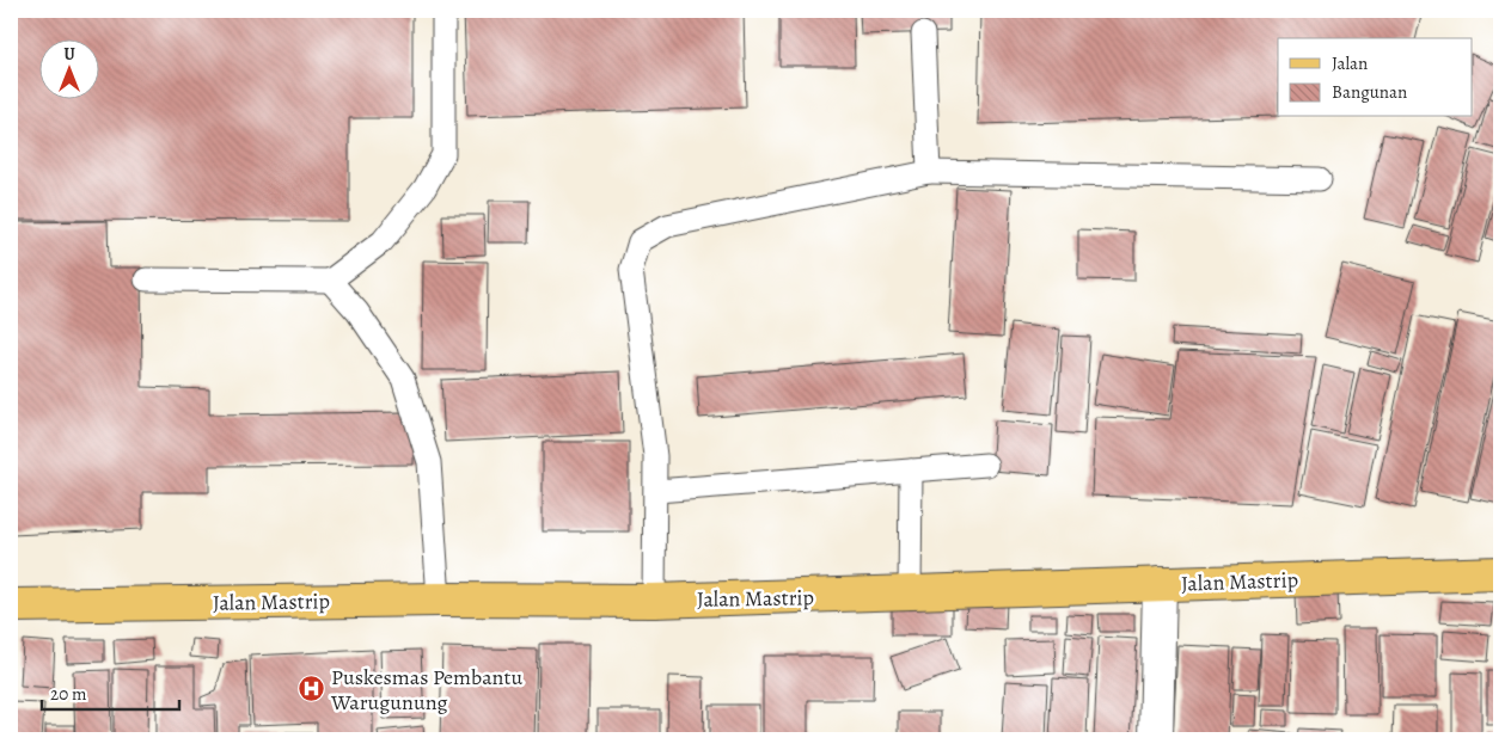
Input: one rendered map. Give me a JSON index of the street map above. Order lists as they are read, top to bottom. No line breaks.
{"streets":{"main road":["Jalan Mastrip"]},"places":{"hospital":["Puskesmas Pembantu Warugunung"]},"legend":["Jalan","Bangunan"],"scale_bar":"20 m","north":"top"}
